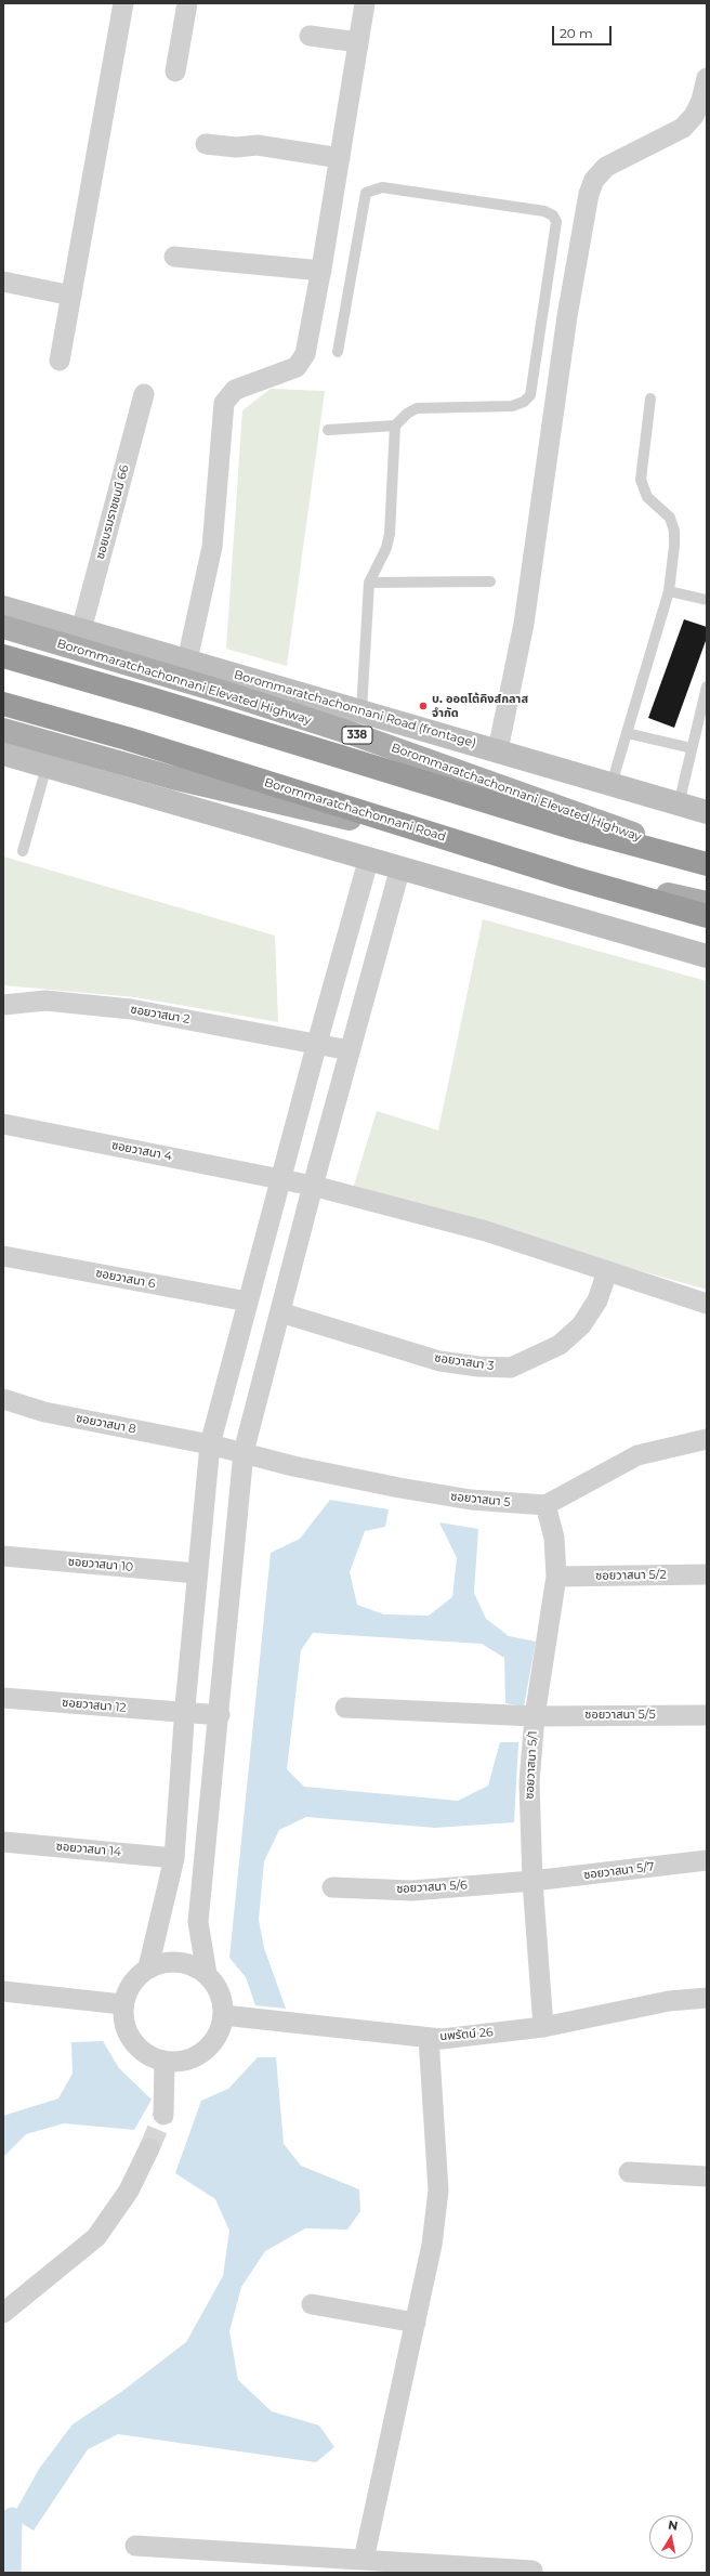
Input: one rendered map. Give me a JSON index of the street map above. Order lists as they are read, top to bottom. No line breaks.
{"streets":{"highway":["338","Borommaratchachonnani Road"],"main road":["Borommaratchachonnani Elevated Highway","Borommaratchachonnani Road (frontage)"],"street":["ซอยบรมราชชนนี 66","ซอยวาสนา 2","ซอยวาสนา 4","ซอยวาสนา 6","ซอยวาสนา 3","ซอยวาสนา 8","ซอยวาสนา 5","ซอยวาสนา 10","ซอยวาสนา 5/2","ซอยวาสนา 12","ซอยวาสนา 5/5","ซอยวาสนา 5/1","ซอยวาสนา 14","ซอยวาสนา 5/7","ซอยวาสนา 5/6","นพรัตน์ 26"]},"crossings":[["ซอยบรมราชชนนี 66","Borommaratchachonnani Road (frontage)"],["ซอยวาสนา 4","ซอยวาสนา 3"],["ซอยวาสนา 8","ซอยวาสนา 5"],["ซอยวาสนา 5","ซอยวาสนา 5/1"],["ซอยวาสนา 5/2","ซอยวาสนา 5/1"],["ซอยวาสนา 5/5","ซอยวาสนา 5/1"],["ซอยวาสนา 5/1","ซอยวาสนา 5/7"],["ซอยวาสนา 5/1","ซอยวาสนา 5/6"],["ซอยวาสนา 5/1","นพรัตน์ 26"],["ซอยวาสนา 5/7","ซอยวาสนา 5/6"]],"places":["บ. ออตโต้คิงส์กลาส จำกัด"],"scale_bar":"20 m","north":"top"}
